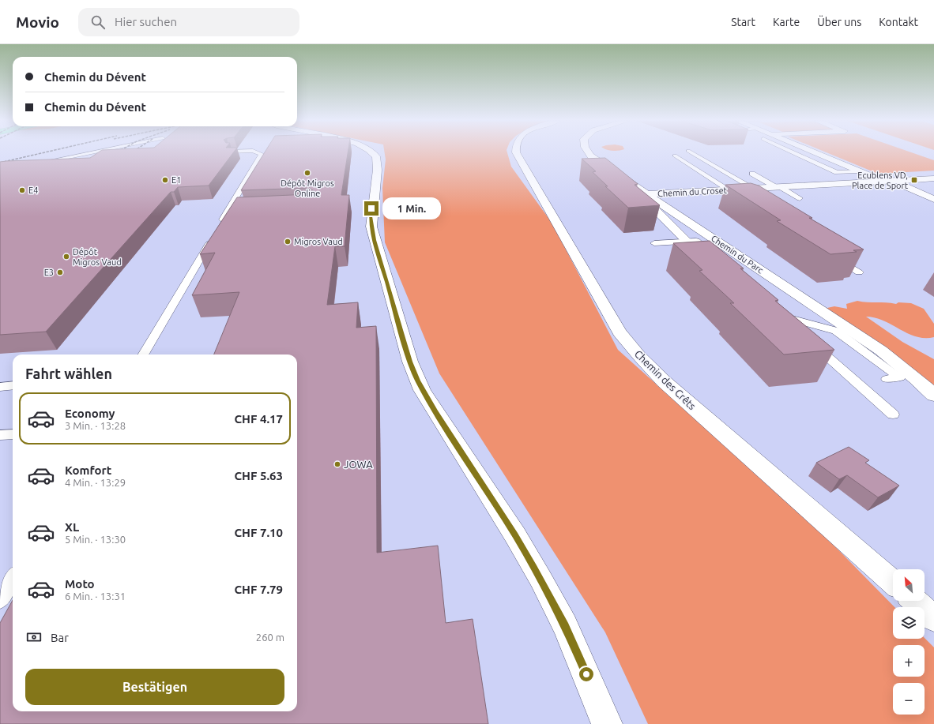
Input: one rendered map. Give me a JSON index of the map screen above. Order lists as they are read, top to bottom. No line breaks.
{"streets":{"street":["Chemin du Croset","Chemin du Parc","Chemin des Crêts"]},"crossings":[["Chemin du Croset","Chemin du Parc"]],"places":{"other":["Dépôt Migros Online","E1","E4","Migros Vaud","Dépôt Migros Vaud","E3","JOWA"],"transit":["Ecublens VD, Place de Sport"]},"north":"top left","page":{"header":"Movio","search":"Hier suchen","nav":["Start","Karte","Über uns","Kontakt"],"banner":["Chemin du Dévent","Chemin du Dévent"],"bubble":"1 Min.","heading":"Fahrt wählen","list":[{"name":"Economy","note":"3 Min. · 13:28","value":"CHF 4.17"},{"name":"Komfort","note":"4 Min. · 13:29","value":"CHF 5.63"},{"name":"XL","note":"5 Min. · 13:30","value":"CHF 7.10"},{"name":"Moto","note":"6 Min. · 13:31","value":"CHF 7.79"}],"map_buttons":["+","−"],"pay":["Bar","260 m"],"buttons":"Bestätigen"}}
